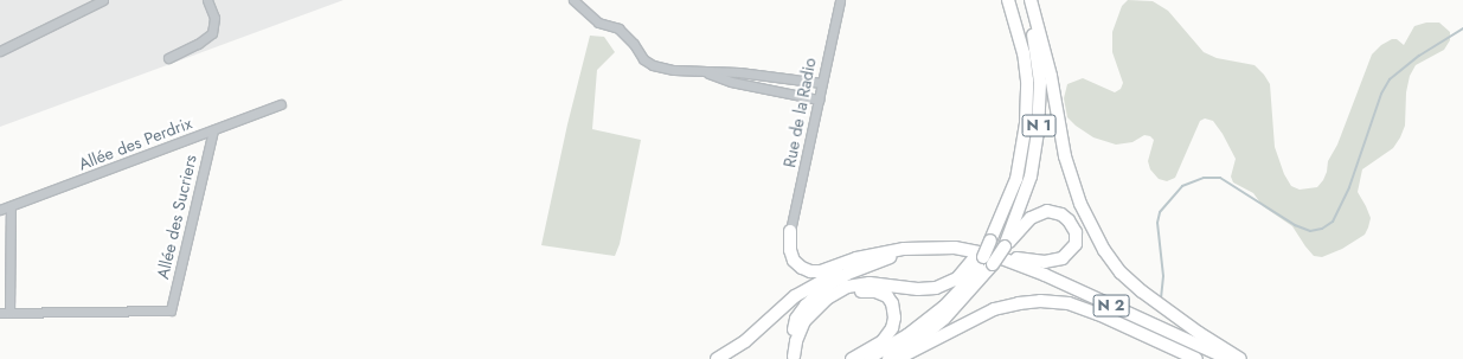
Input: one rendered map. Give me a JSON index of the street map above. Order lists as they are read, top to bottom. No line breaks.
{"streets":{"highway":["N 1","N 2"],"street":["Rue de la Radio","Allée des Perdrix","Allée des Sucriers"]},"crossings":[["N 1","N 2"],["Allée des Perdrix","Allée des Sucriers"]]}
